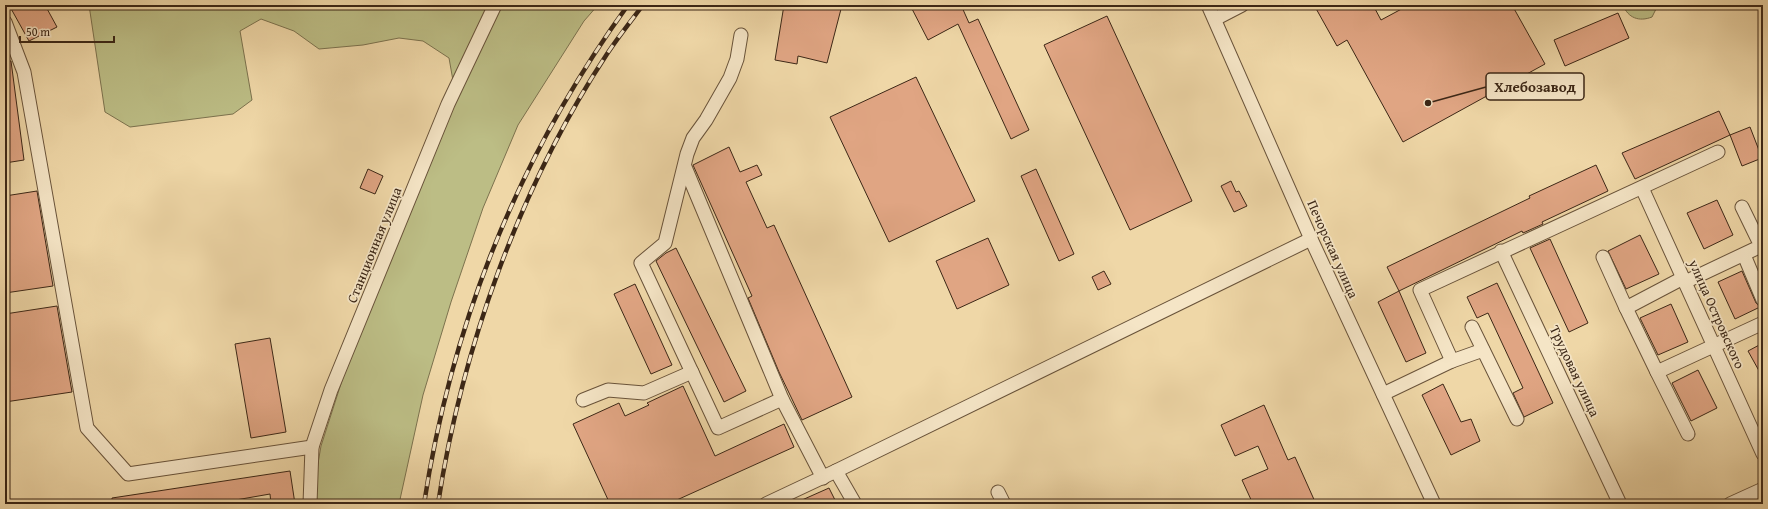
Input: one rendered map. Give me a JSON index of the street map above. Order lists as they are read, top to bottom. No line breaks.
{"streets":{"street":["Станционная улица","Печорская улица","улица Островского","Трудовая улица"]},"places":["Хлебозавод"],"scale_bar":"50 m"}
